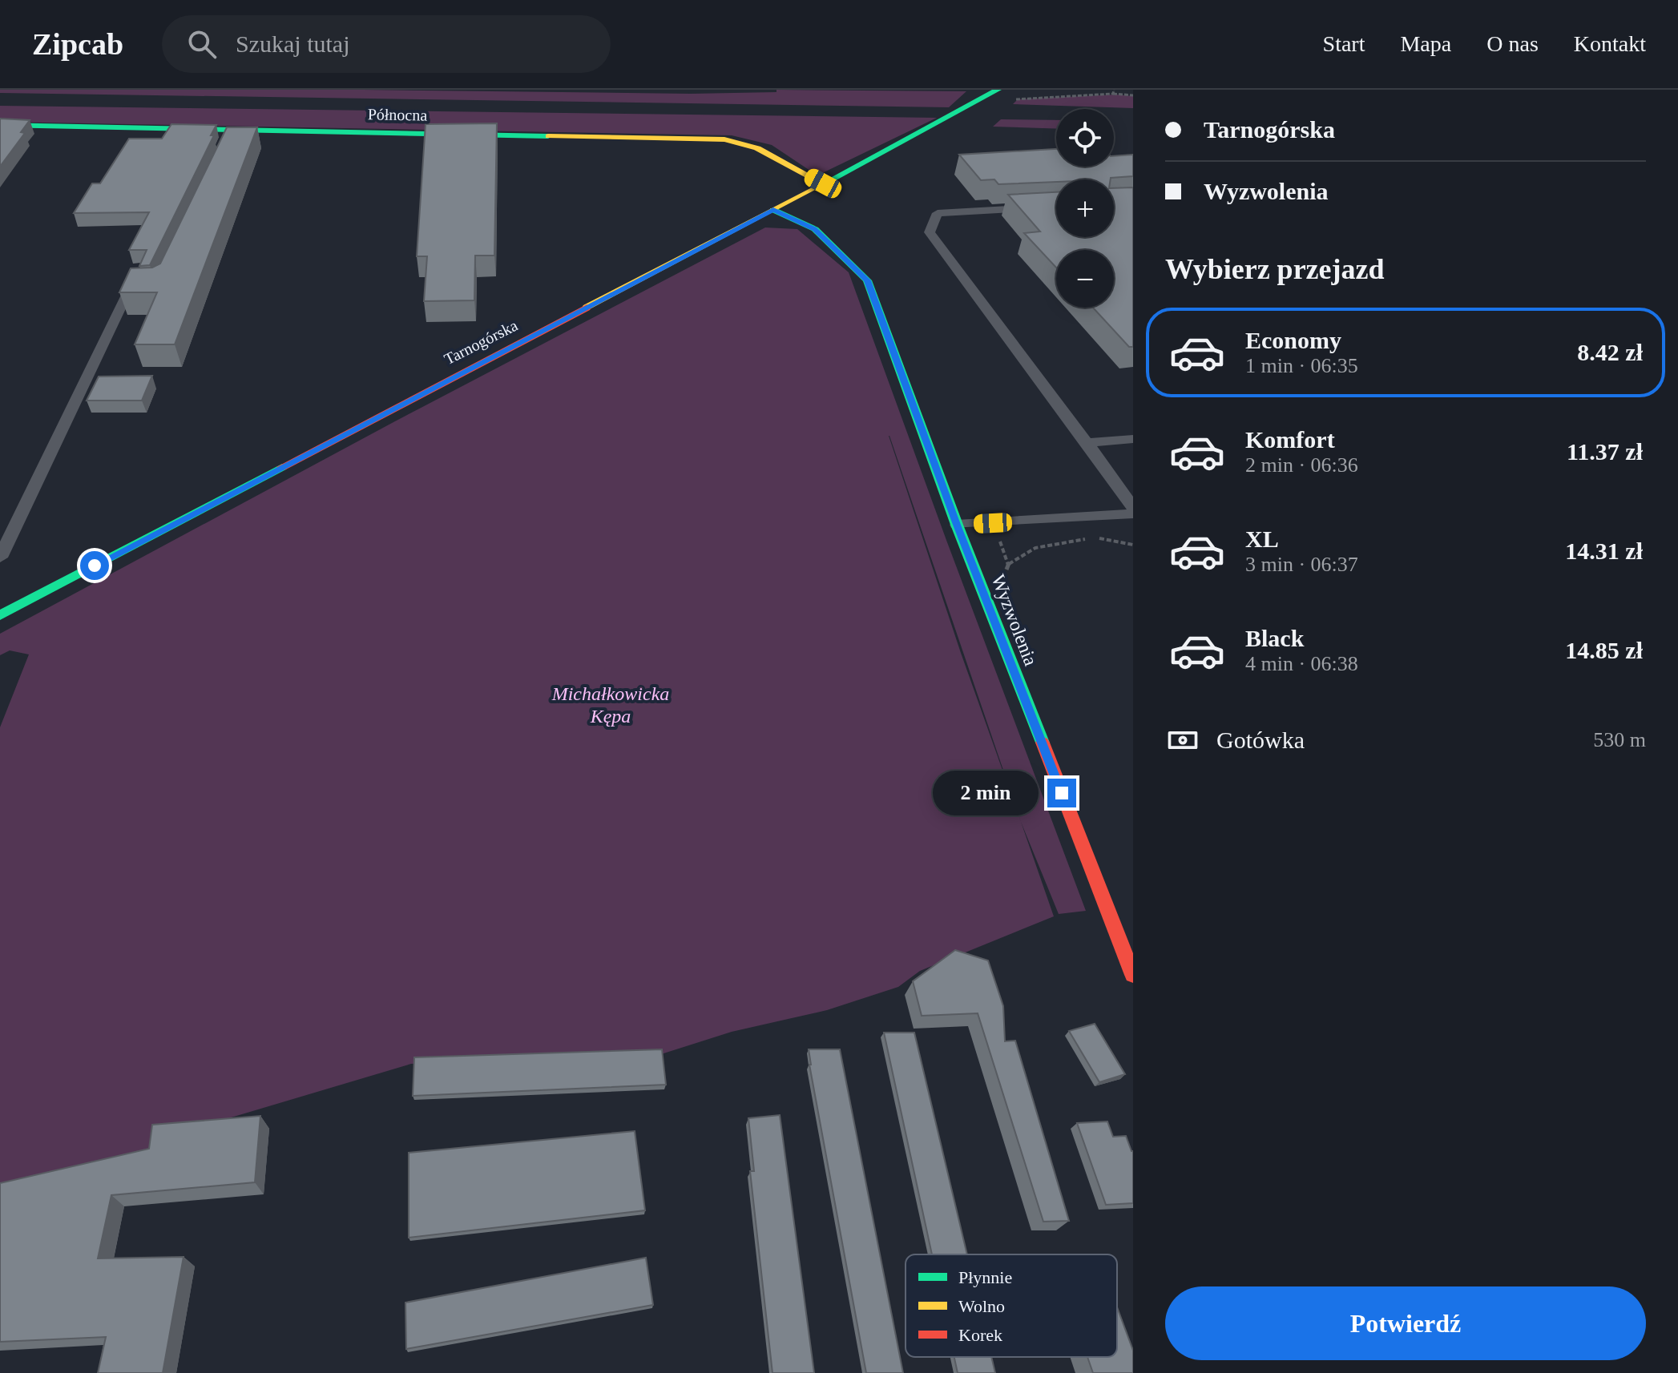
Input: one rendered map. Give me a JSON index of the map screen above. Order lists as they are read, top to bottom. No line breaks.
{"streets":{"street":["Północna","Tarnogórska","Wyzwolenia"]},"crossings":[["Północna","Tarnogórska"],["Tarnogórska","Wyzwolenia"]],"parks":["Michałkowicka Kępa"],"legend":["Płynnie","Wolno","Korek"],"page":{"header":"Zipcab","search":"Szukaj tutaj","nav":["Start","Mapa","O nas","Kontakt"],"banner":["Tarnogórska","Wyzwolenia"],"map_buttons":["+","−"],"heading":"Wybierz przejazd","list":[{"name":"Economy","note":"1 min · 06:35","value":"8.42 zł"},{"name":"Komfort","note":"2 min · 06:36","value":"11.37 zł"},{"name":"XL","note":"3 min · 06:37","value":"14.31 zł"},{"name":"Black","note":"4 min · 06:38","value":"14.85 zł"}],"pay":["Gotówka","530 m"],"bubble":"2 min","buttons":"Potwierdź"}}
